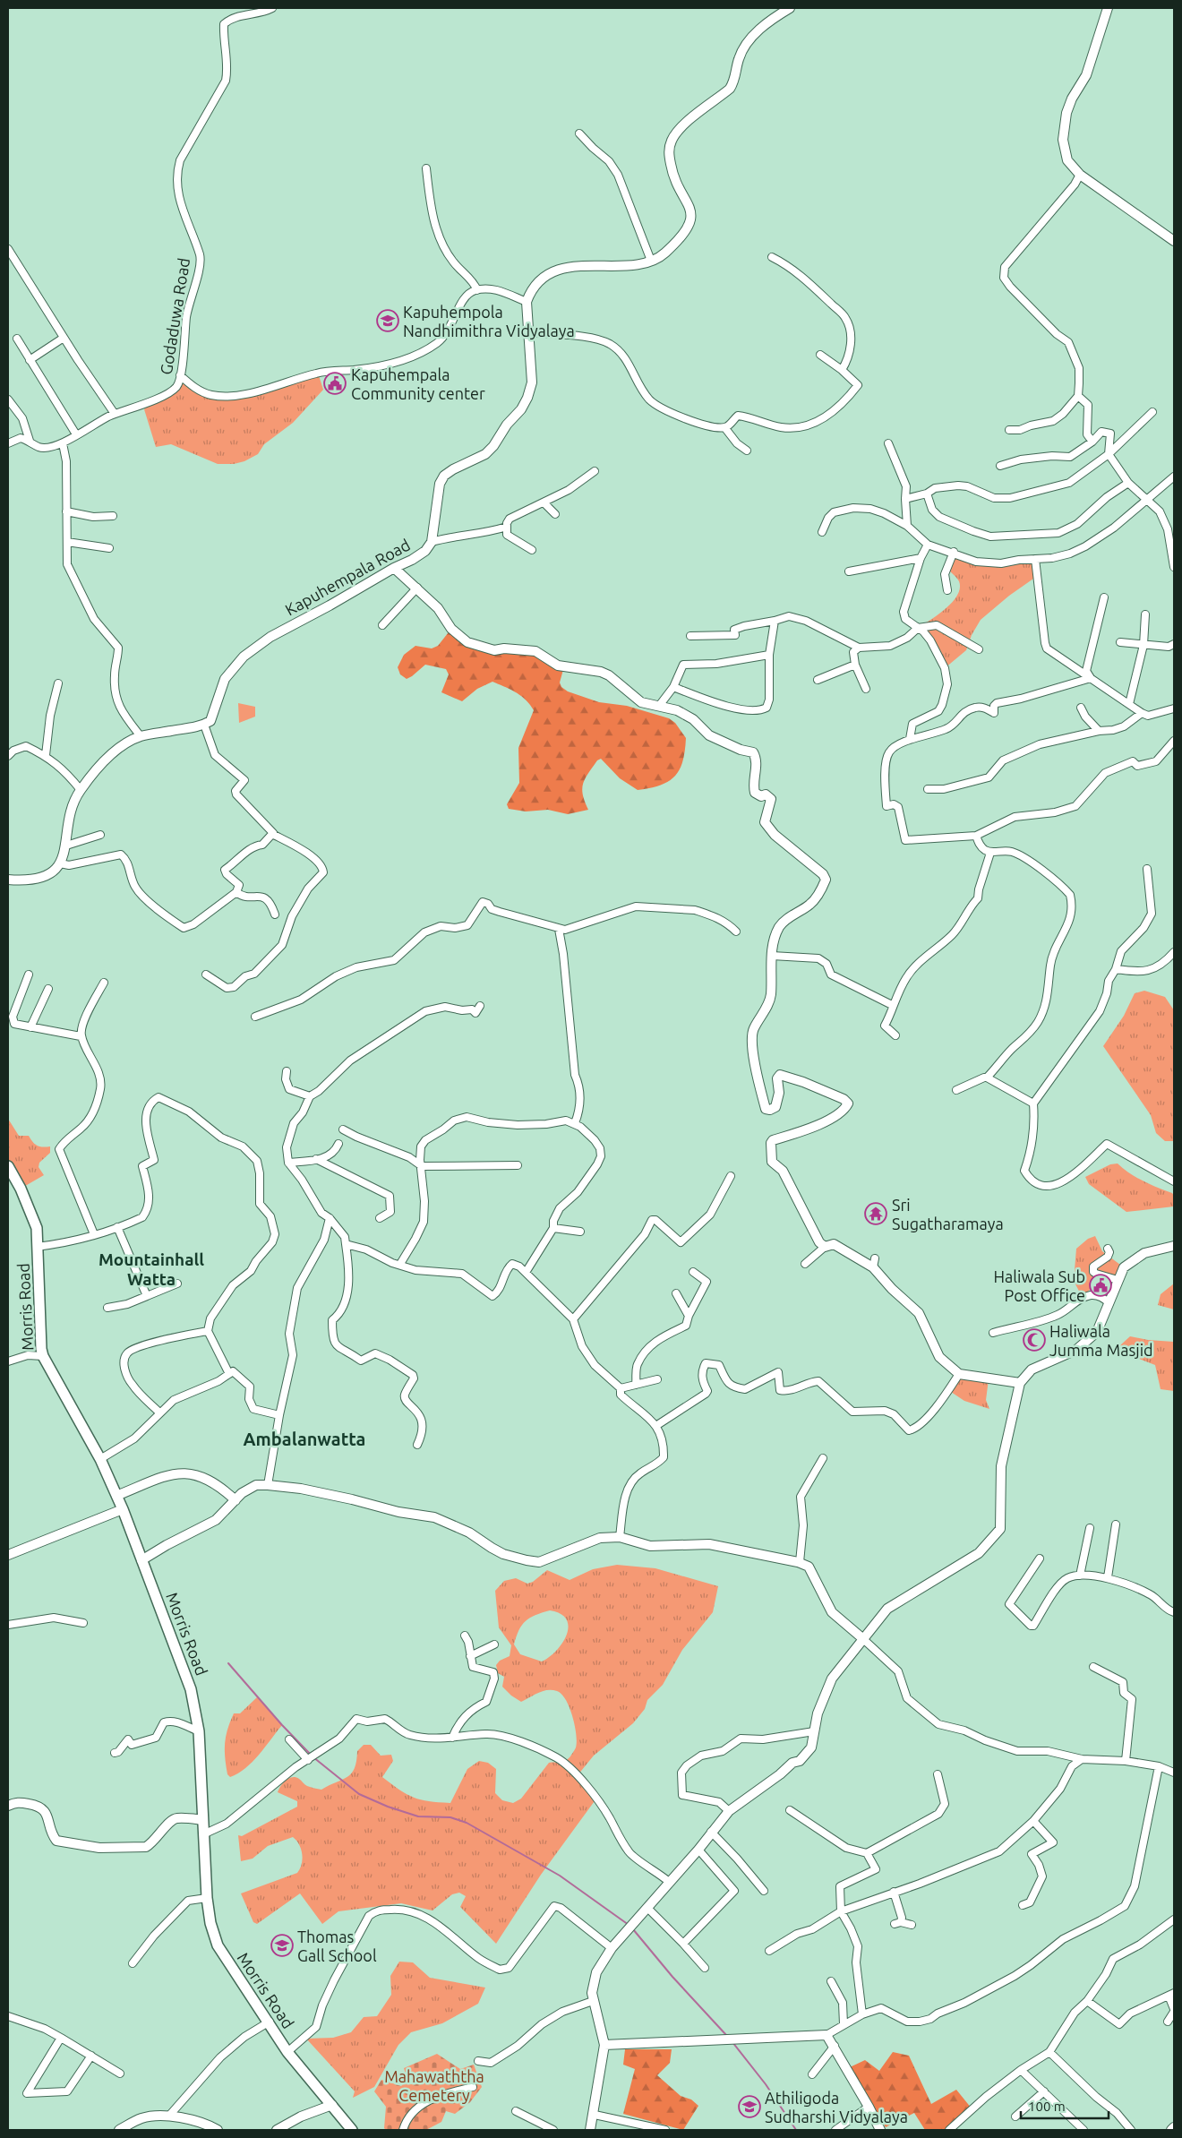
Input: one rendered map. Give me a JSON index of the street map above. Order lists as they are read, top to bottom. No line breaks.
{"streets":{"main road":["Morris Road"],"street":["Godaduwa Road","Kapuhempala Road"]},"districts":["Mountainhall Watta","Ambalanwatta"],"parks":["Mahawaththa Cemetery"],"places":{"school or university":["Kapuhempola Nandhimithra Vidyalaya","Thomas Gall School","Athiligoda Sudharshi Vidyalaya"],"public building":["Kapuhempala Community center","Haliwala Sub Post Office"],"temple":["Sri Sugatharamaya"],"mosque":["Haliwala Jumma Masjid"]},"scale_bar":"100 m"}
